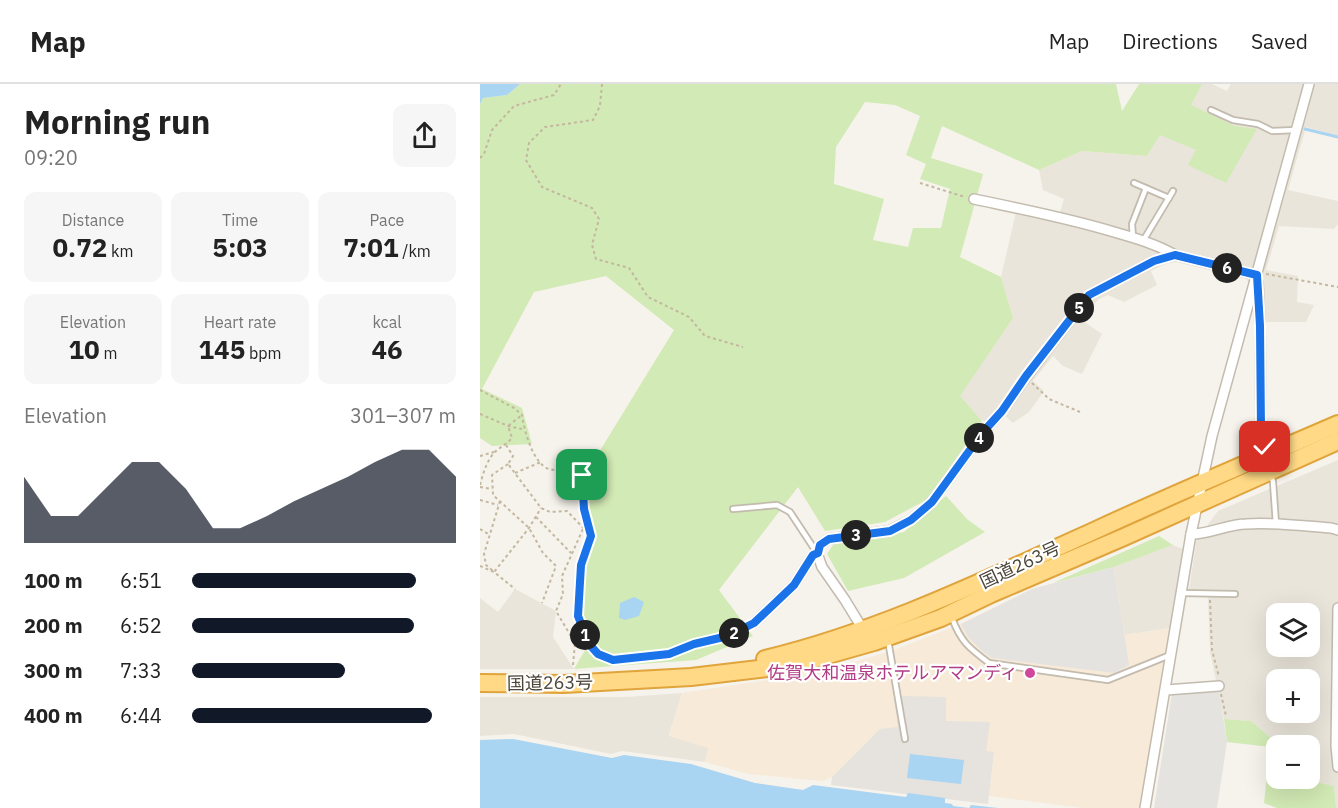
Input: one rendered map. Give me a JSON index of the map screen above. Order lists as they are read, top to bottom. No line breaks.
{"streets":{"highway":["国道263号"]},"places":["佐賀大和温泉ホテルアマンディ"],"page":{"header":"Map","nav":["Map","Directions","Saved"],"heading":["Morning run","09:20"],"stats":[["Distance","0.72 km"],["Time","5:03"],["Pace","7:01 /km"],["Elevation","10 m"],["Heart rate","145 bpm"],["kcal","46"]],"pins":["6","5","4","3","2","1"],"chart":["Elevation","301–307 m"],"list":[{"name":"100 m","note":"6:51"},{"name":"200 m","note":"6:52"},{"name":"300 m","note":"7:33"},{"name":"400 m","note":"6:44"}],"map_buttons":["+","−"]}}
